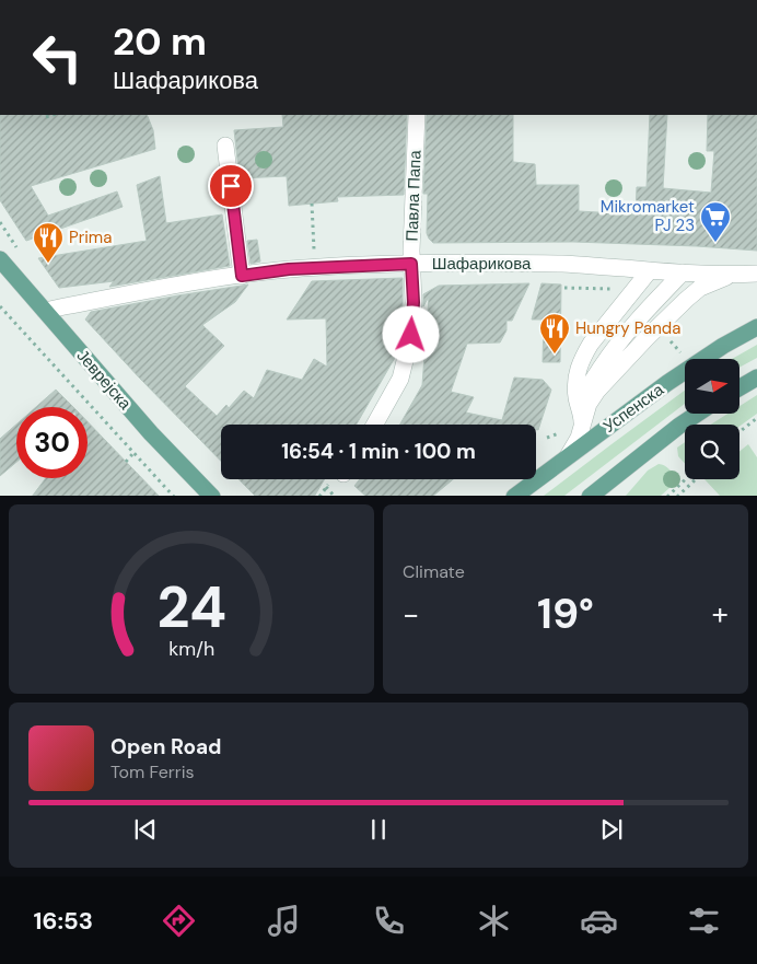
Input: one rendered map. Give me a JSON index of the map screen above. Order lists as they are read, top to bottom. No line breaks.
{"streets":{"main road":["Јеврејска","Успенска"],"street":["Павла Папа","Шафарикова"]},"crossings":[["Павла Папа","Шафарикова"],["Шафарикова","Јеврејска"]],"places":{"supermarket":["Mikromarket PJ 23"],"restaurant":["Prima","Hungry Panda"]},"north":"right","page":{"turn":["20 m","Шафарикова"],"limit":"30","trip":"16:54 · 1 min · 100 m","tile":"Climate","heat":["−","19°","+"],"song":["Open Road","Tom Ferris"],"tabs":"16:53","gauge":["24","km/h"]}}
